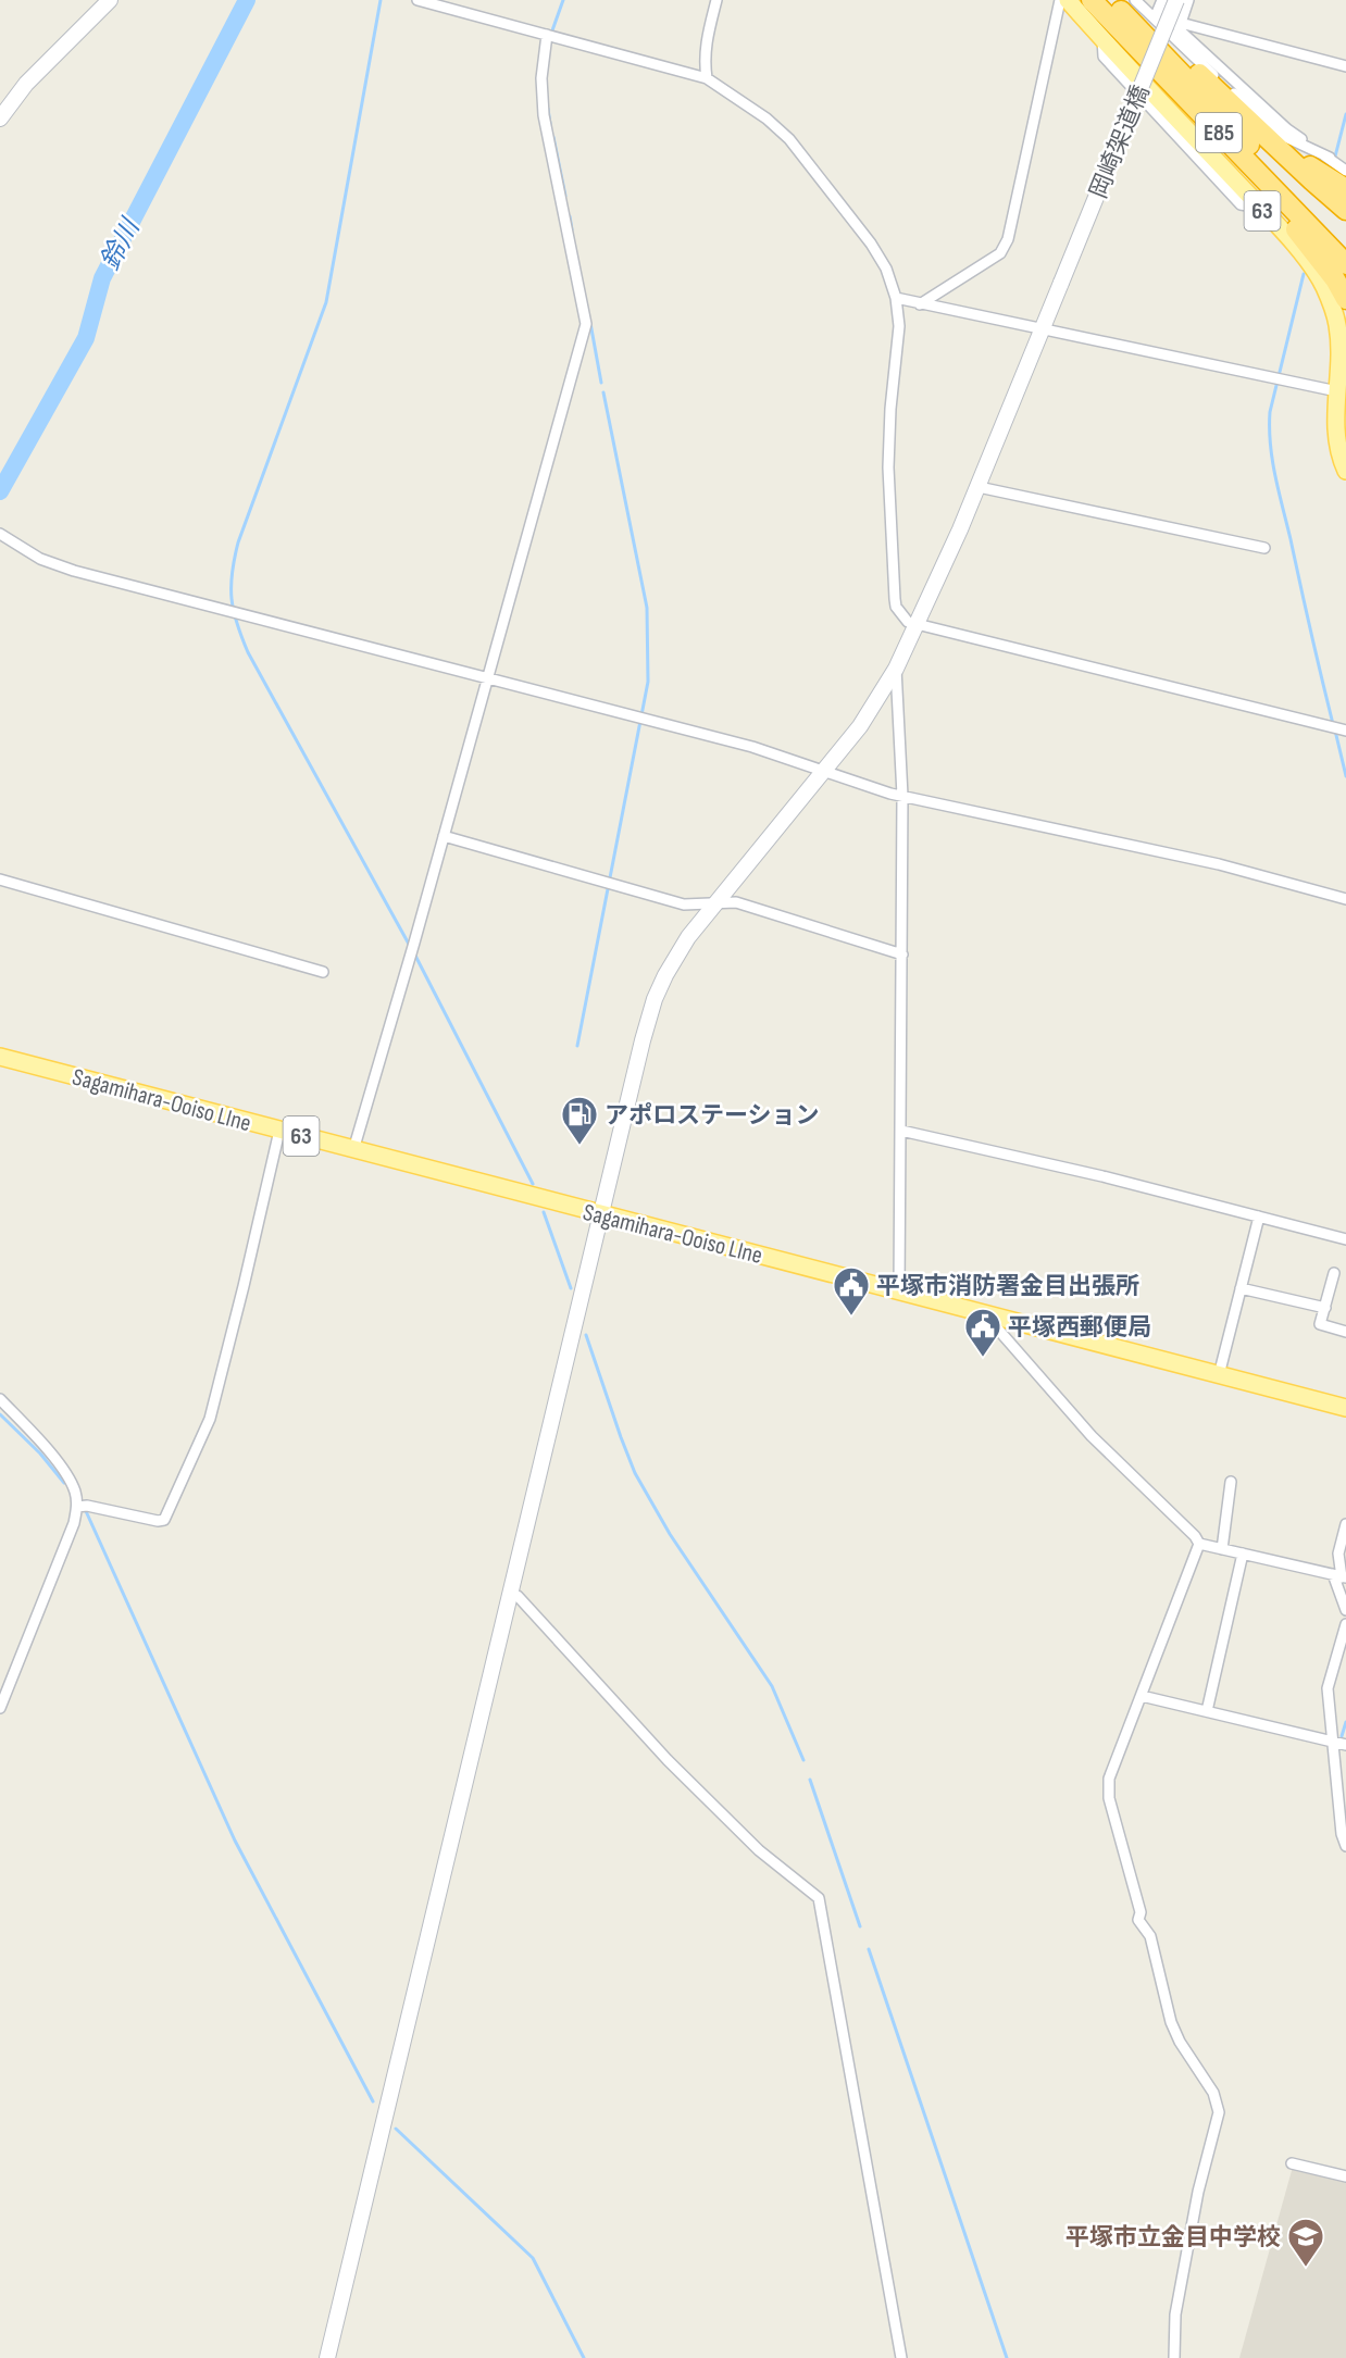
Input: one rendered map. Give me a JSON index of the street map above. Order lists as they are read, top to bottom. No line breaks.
{"streets":{"highway":["E85"],"main road":["63","Sagamihara-Ooiso LIne"],"street":["岡崎架道橋"]},"crossings":[["岡崎架道橋","Sagamihara-Ooiso LIne"]],"water":["鈴川"],"places":{"fuel station":["アポロステーション"],"public building":["平塚市消防署金目出張所","平塚西郵便局"],"school or university":["平塚市立金目中学校"]}}
